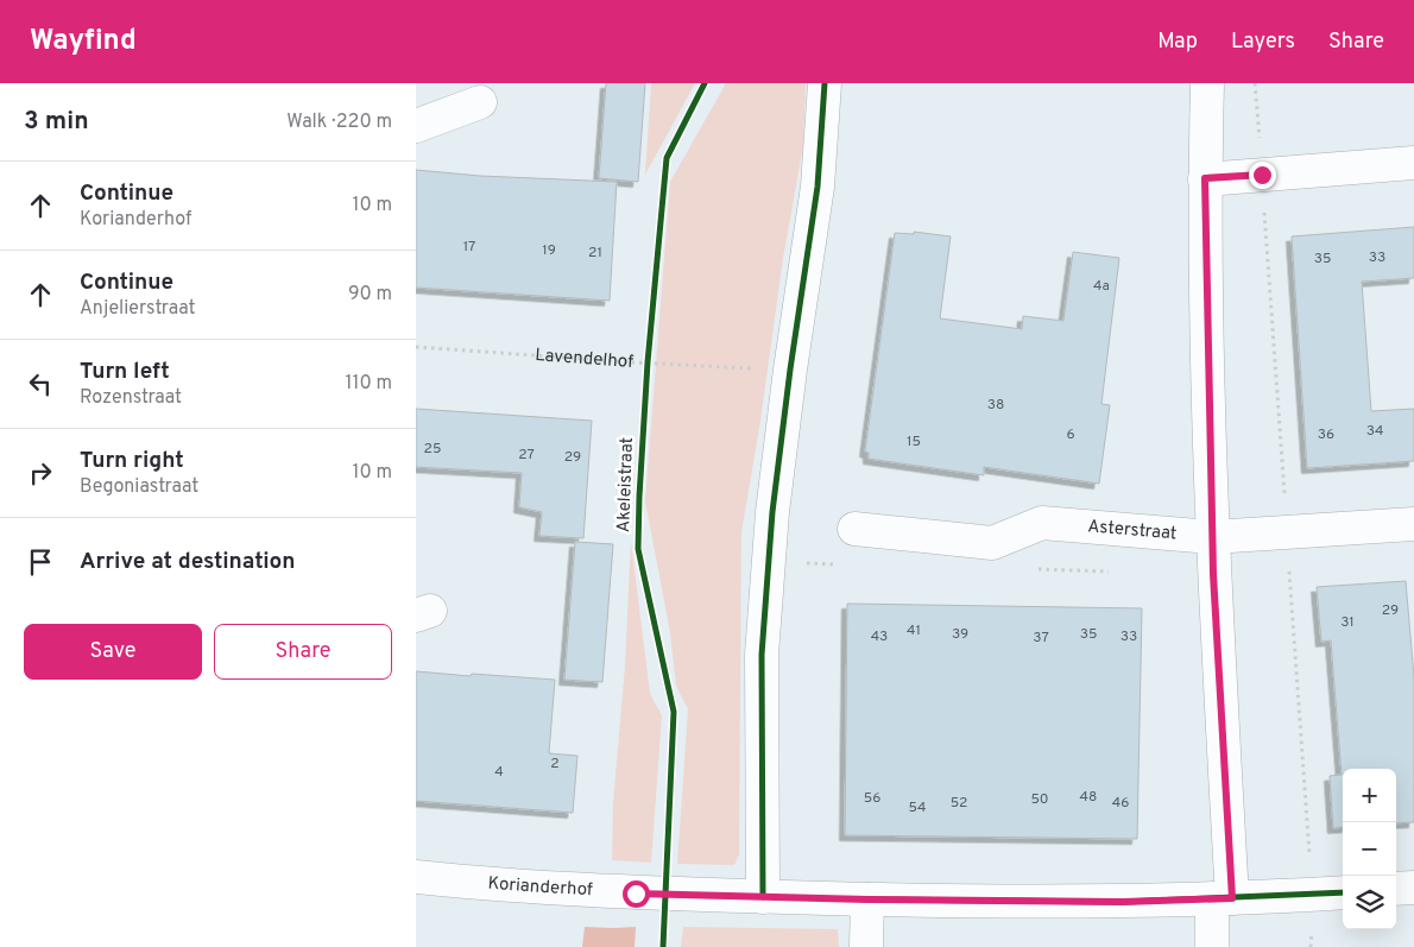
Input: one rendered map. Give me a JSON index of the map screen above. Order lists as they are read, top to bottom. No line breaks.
{"streets":{"street":["Asterstraat","Korianderhof"],"path":["Lavendelhof"],"cycle path":["Akeleistraat"]},"house_numbers":["17","19","21","33","35","4a","38","34","6","36","15","25","27","29","29","31","41","39","35","43","33","37","2","4","48","56","50","52","46","54"],"page":{"header":"Wayfind","nav":["Map","Layers","Share"],"heading":["3 min","Walk · 220 m"],"list":[["Continue","Korianderhof","10 m"],["Continue","Anjelierstraat","90 m"],["Turn left","Rozenstraat","110 m"],["Turn right","Begoniastraat","10 m"],"Arrive at destination"],"buttons":["Save","Share"],"map_buttons":["+","−"]}}
